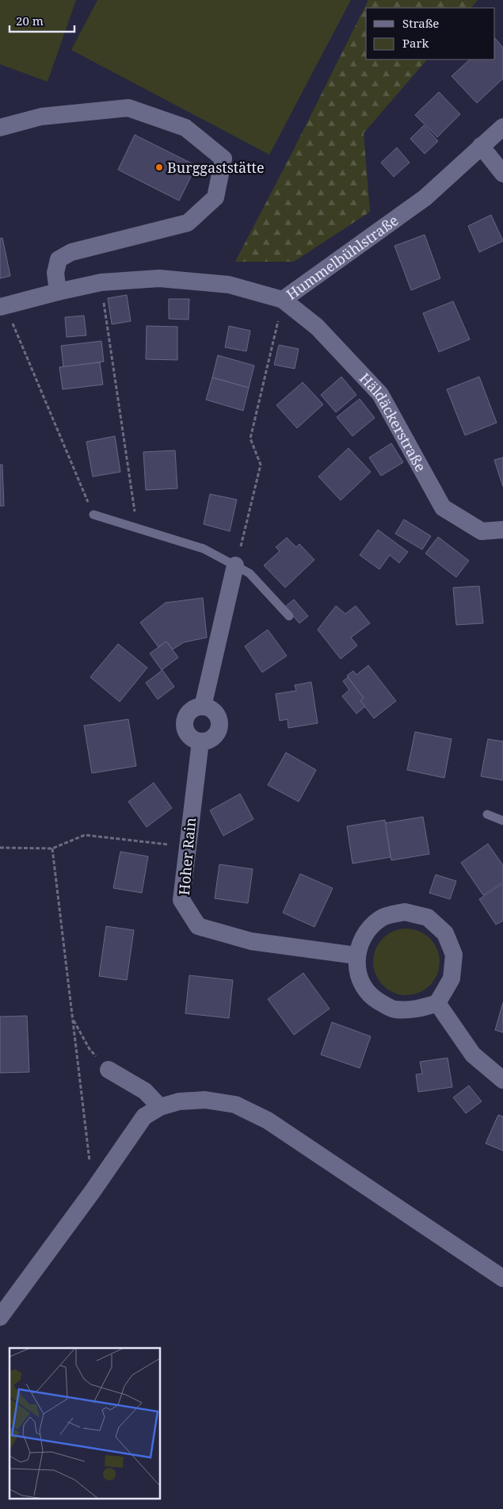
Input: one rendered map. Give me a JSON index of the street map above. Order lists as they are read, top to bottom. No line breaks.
{"streets":{"street":["Hummelbühlstraße","Häldäckerstraße","Hoher Rain"]},"crossings":[["Hummelbühlstraße","Häldäckerstraße"]],"places":["Burggaststätte"],"legend":["Straße","Park"],"scale_bar":"20 m"}
